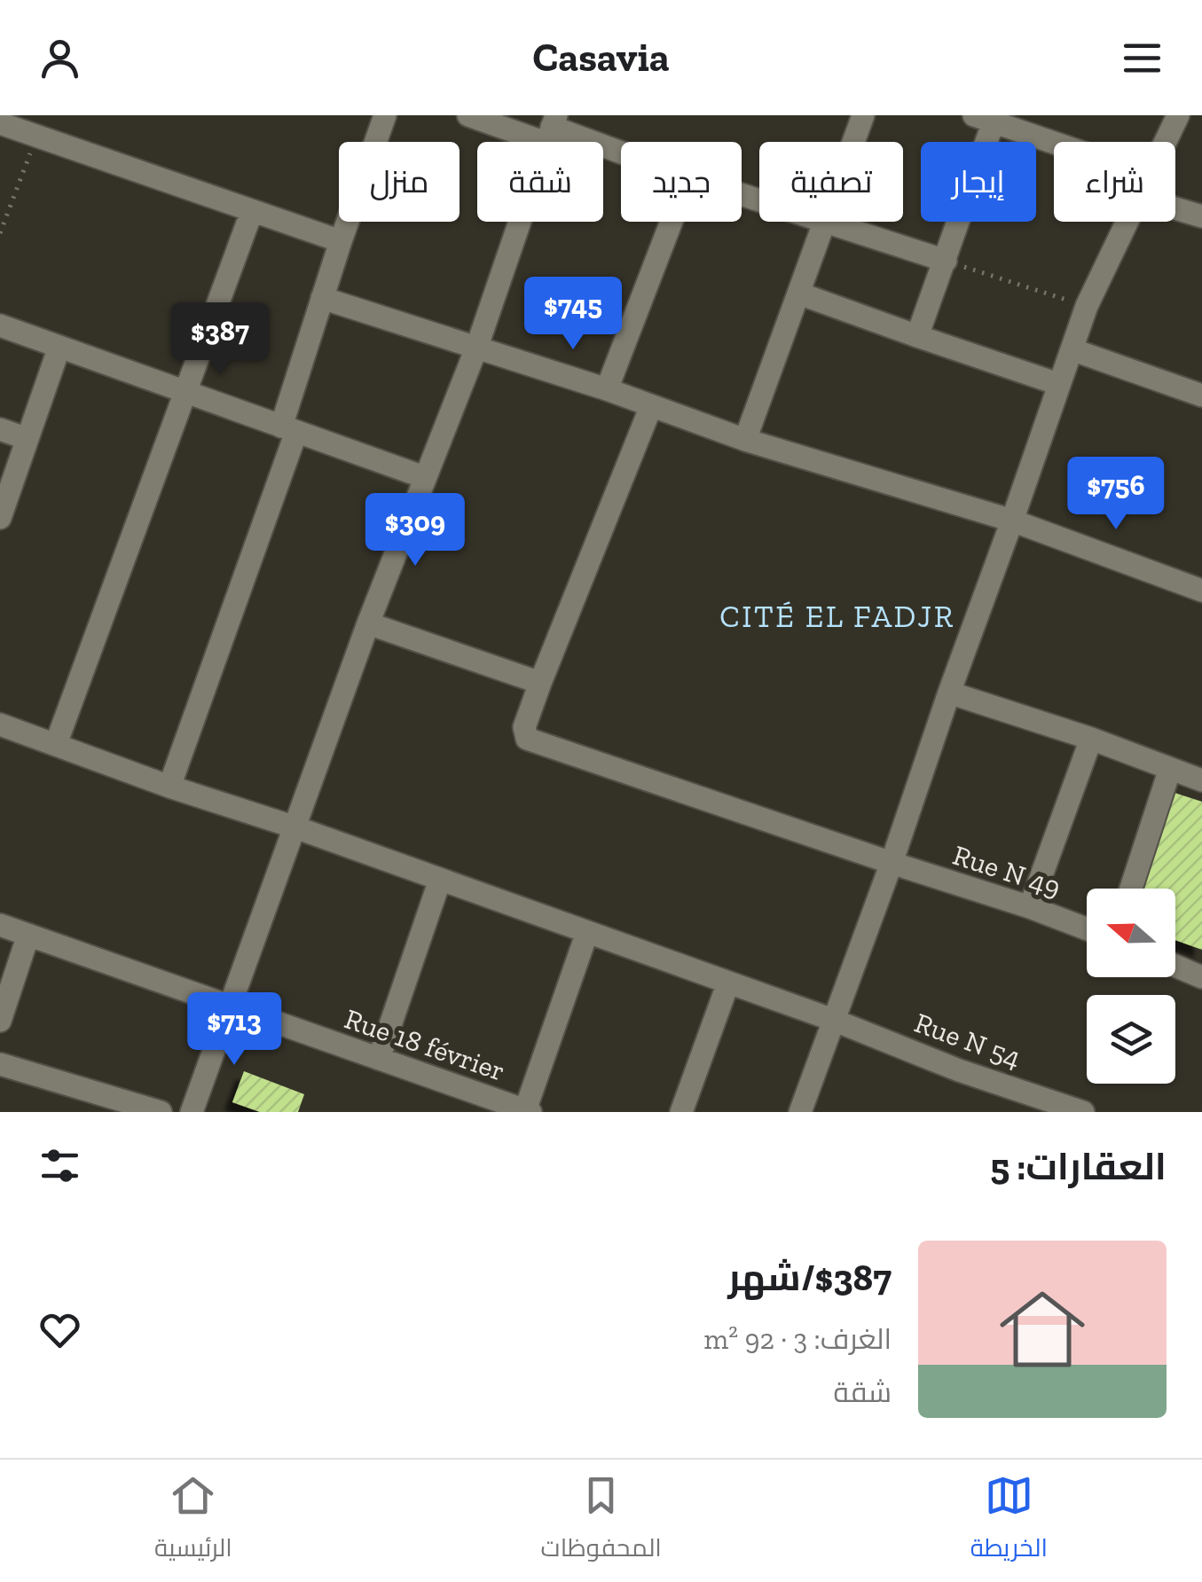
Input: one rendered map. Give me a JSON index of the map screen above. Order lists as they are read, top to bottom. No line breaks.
{"streets":{"street":["Rue N 49","Rue N 54","Rue 18 février"]},"districts":["CITÉ EL FADJR"],"north":"left","page":{"header":"Casavia","chip":["شراء","إيجار","تصفية","جديد","شقة","منزل"],"price":["$745","$387","$756","$309","$713"],"heading":"العقارات: 5","list":[{"name":"$387/شهر","note":"الغرف: 3 · 92 m² · شقة"}],"tabs":["الخريطة","المحفوظات","الرئيسية"]}}
